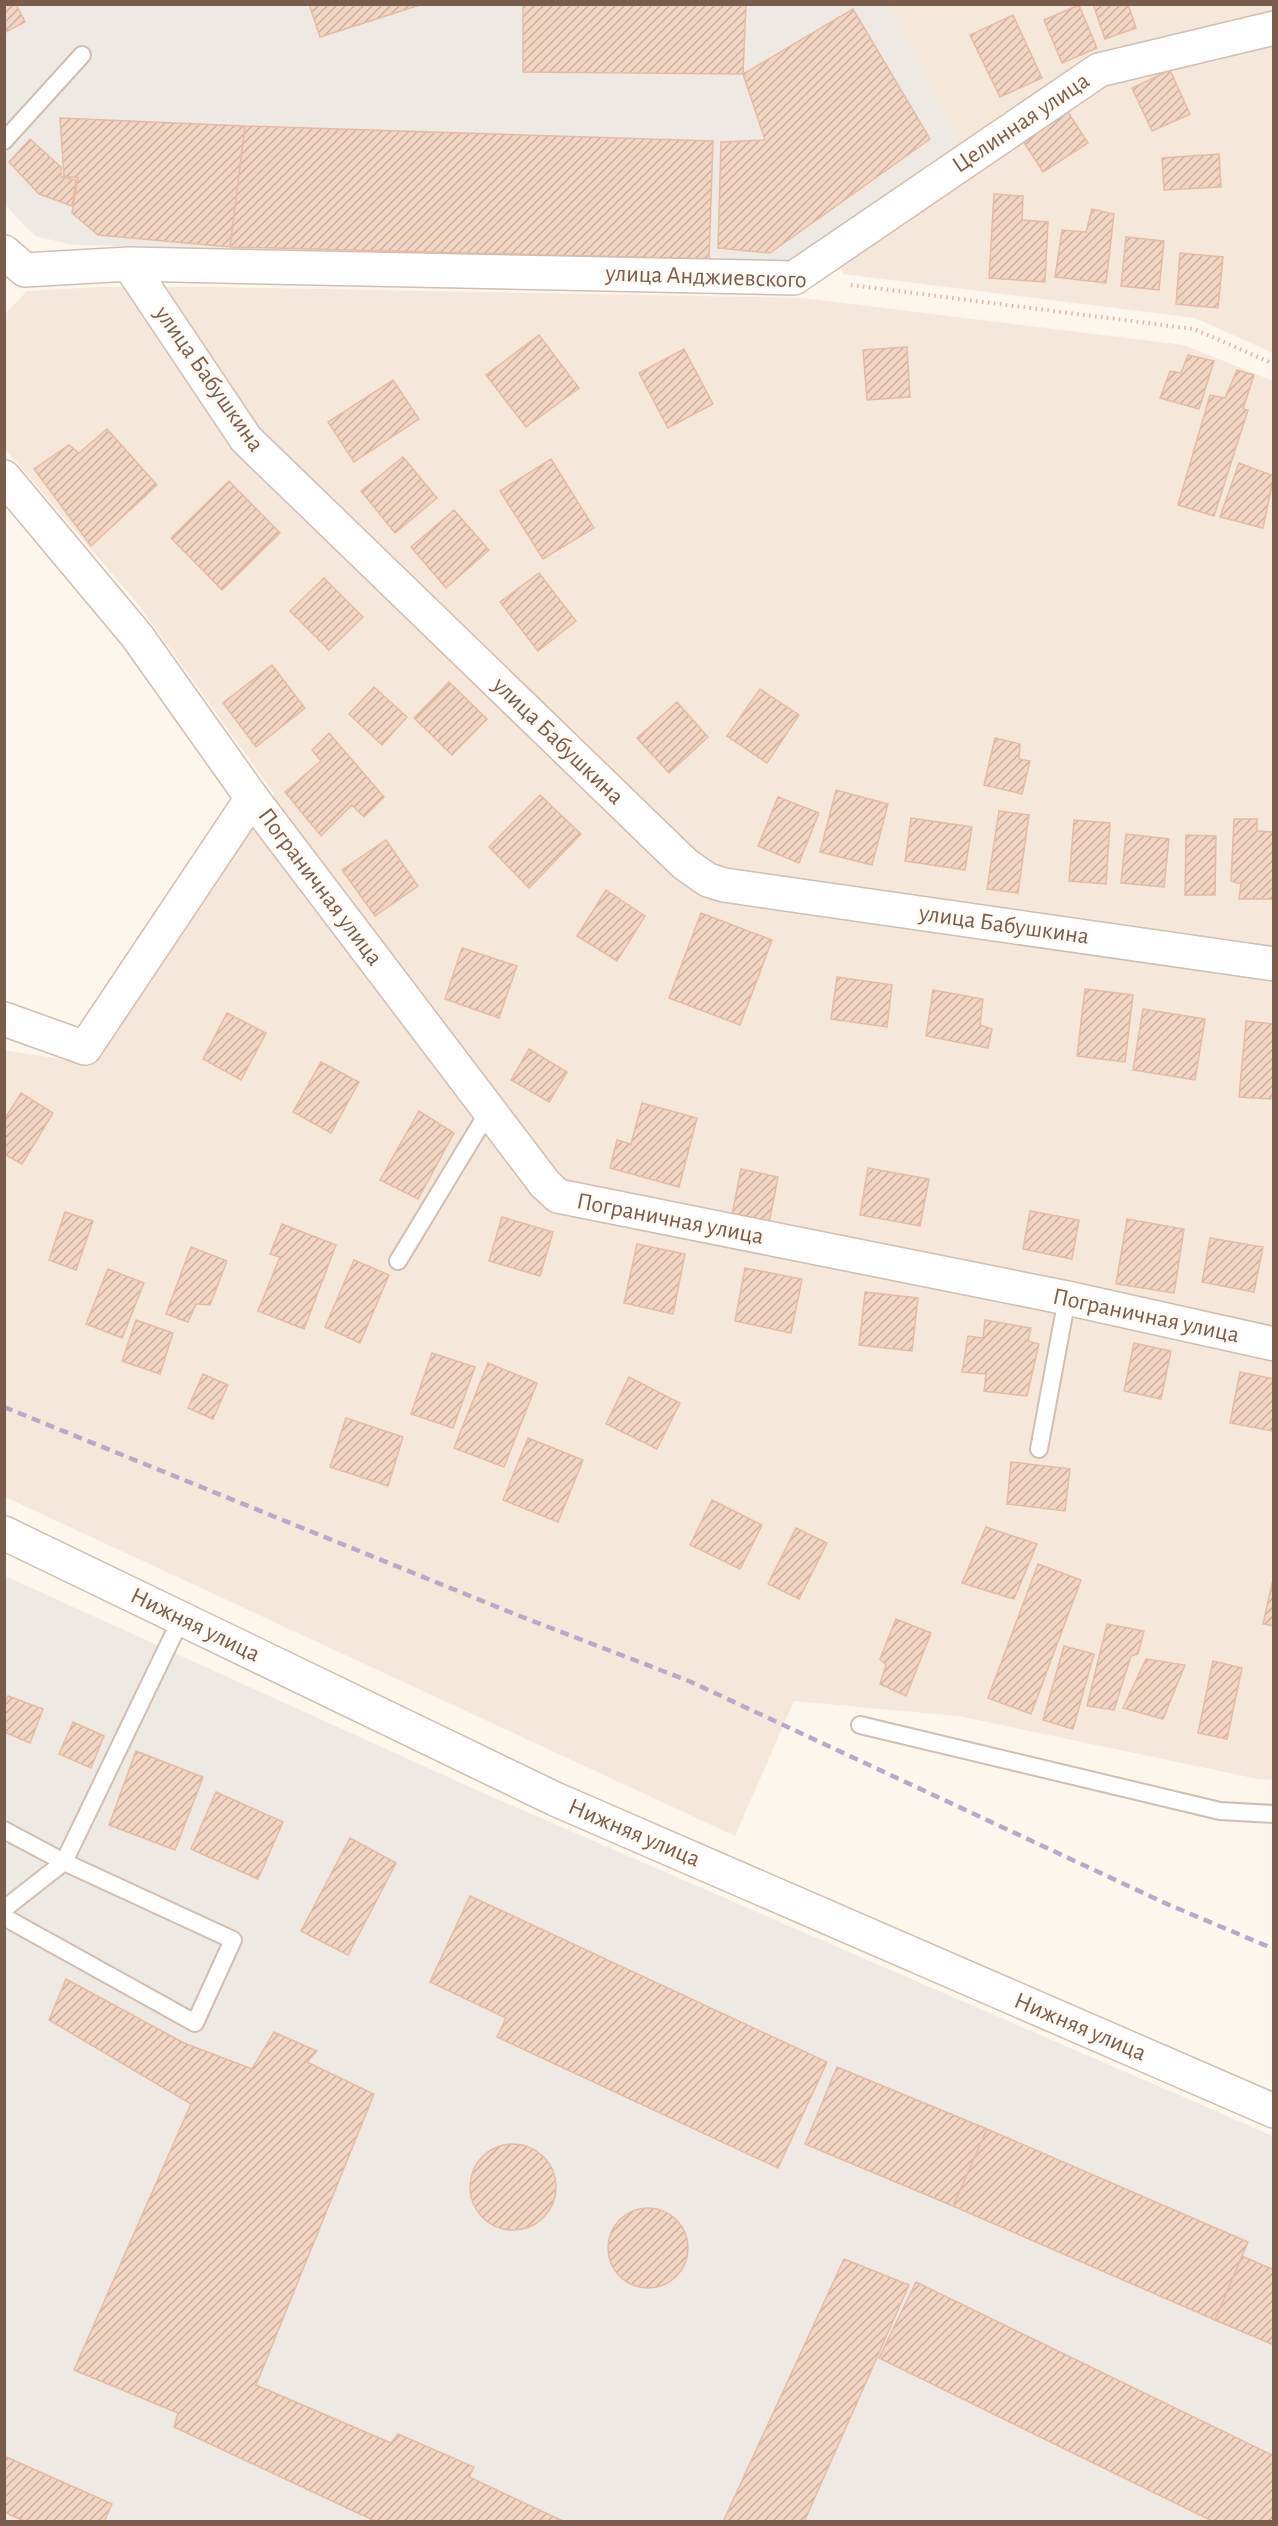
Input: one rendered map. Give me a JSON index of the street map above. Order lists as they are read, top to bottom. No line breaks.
{"streets":{"street":["Целинная улица","улица Анджиевского","улица Бабушкина","Пограничная улица","Нижняя улица"]},"crossings":[["Целинная улица","улица Анджиевского"],["улица Анджиевского","улица Бабушкина"]]}
